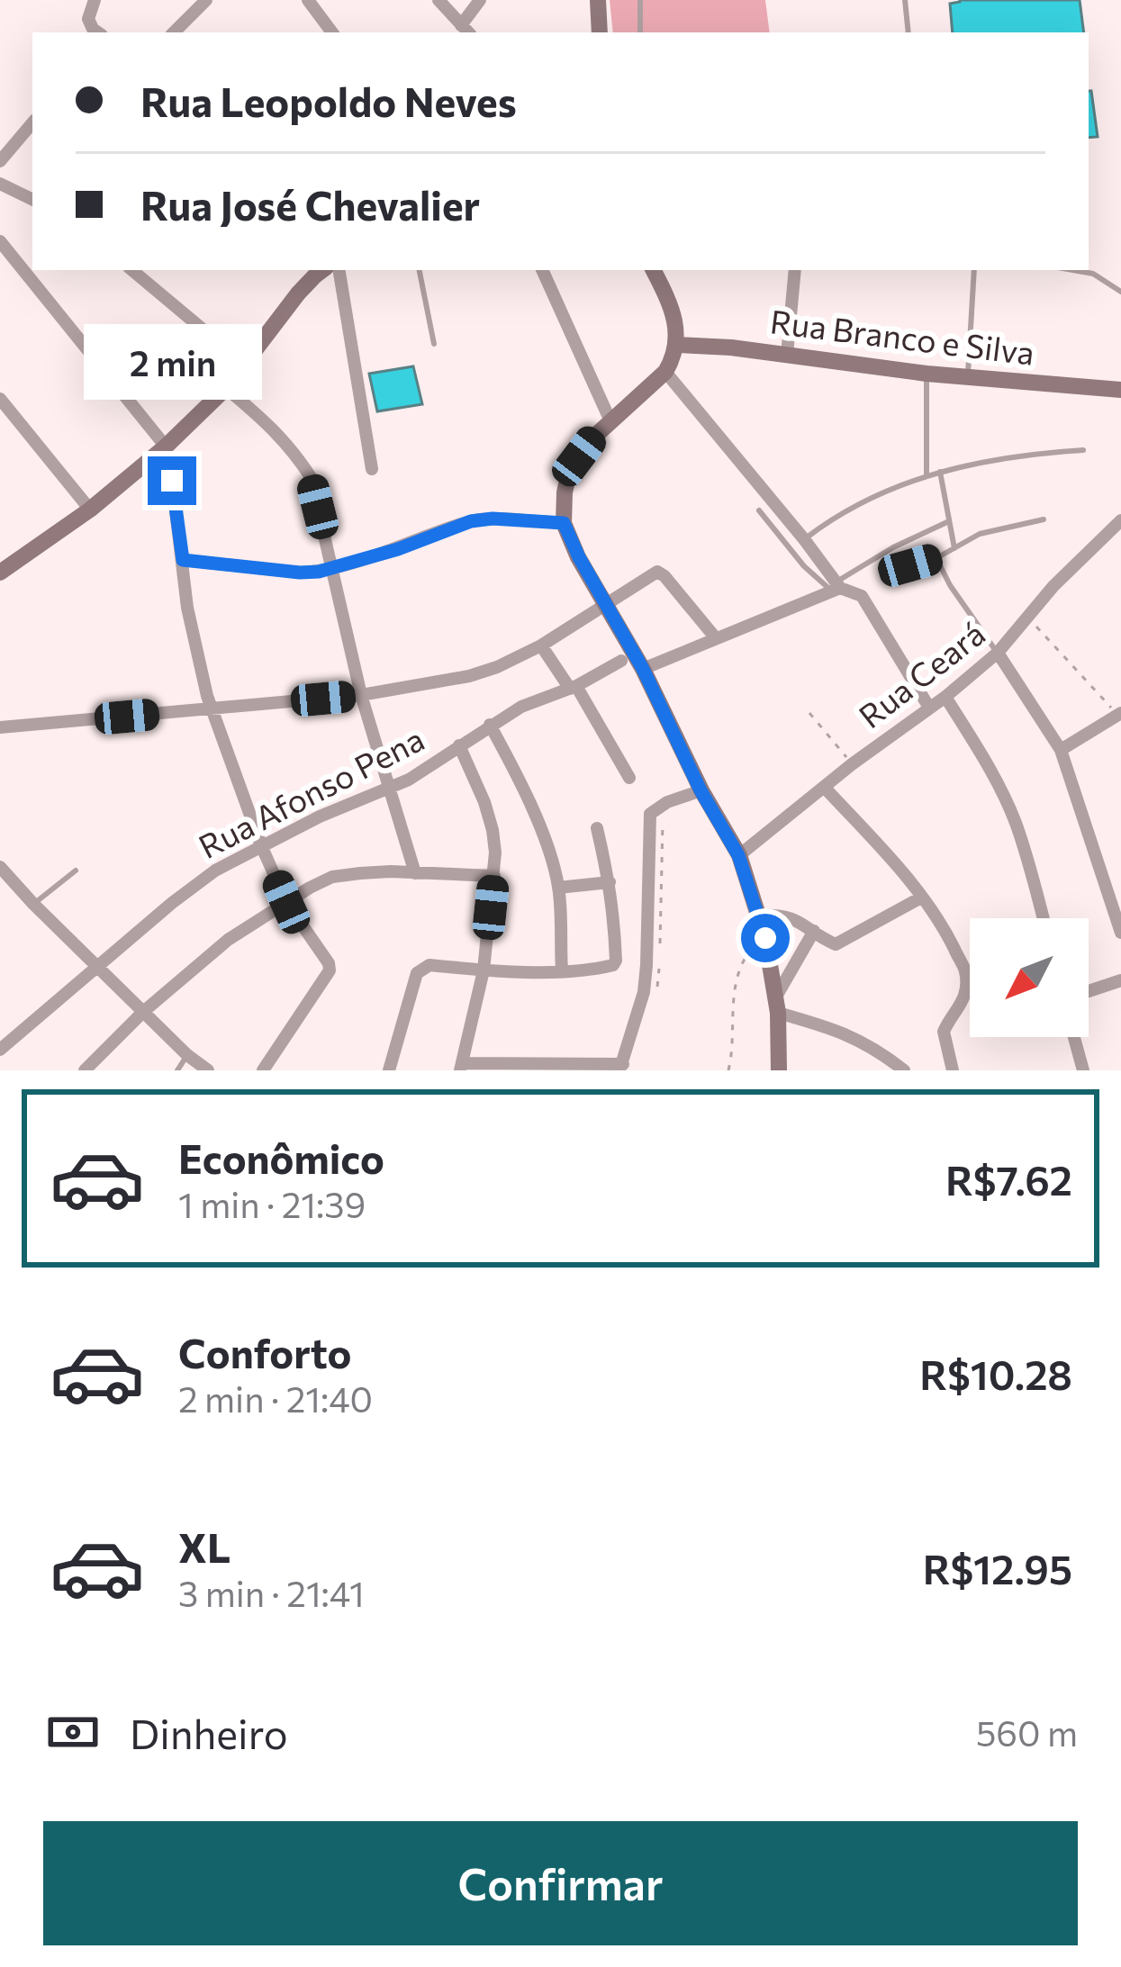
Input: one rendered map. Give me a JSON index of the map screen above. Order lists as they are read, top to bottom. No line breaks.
{"streets":{"street":["Rua Branco e Silva","Rua Ceará","Rua Afonso Pena"]},"north":"bottom left","page":{"banner":["Rua Leopoldo Neves","Rua José Chevalier"],"bubble":"2 min","list":[{"name":"Econômico","note":"1 min · 21:39","value":"R$7.62"},{"name":"Conforto","note":"2 min · 21:40","value":"R$10.28"},{"name":"XL","note":"3 min · 21:41","value":"R$12.95"}],"pay":["Dinheiro","560 m"],"buttons":"Confirmar"}}
